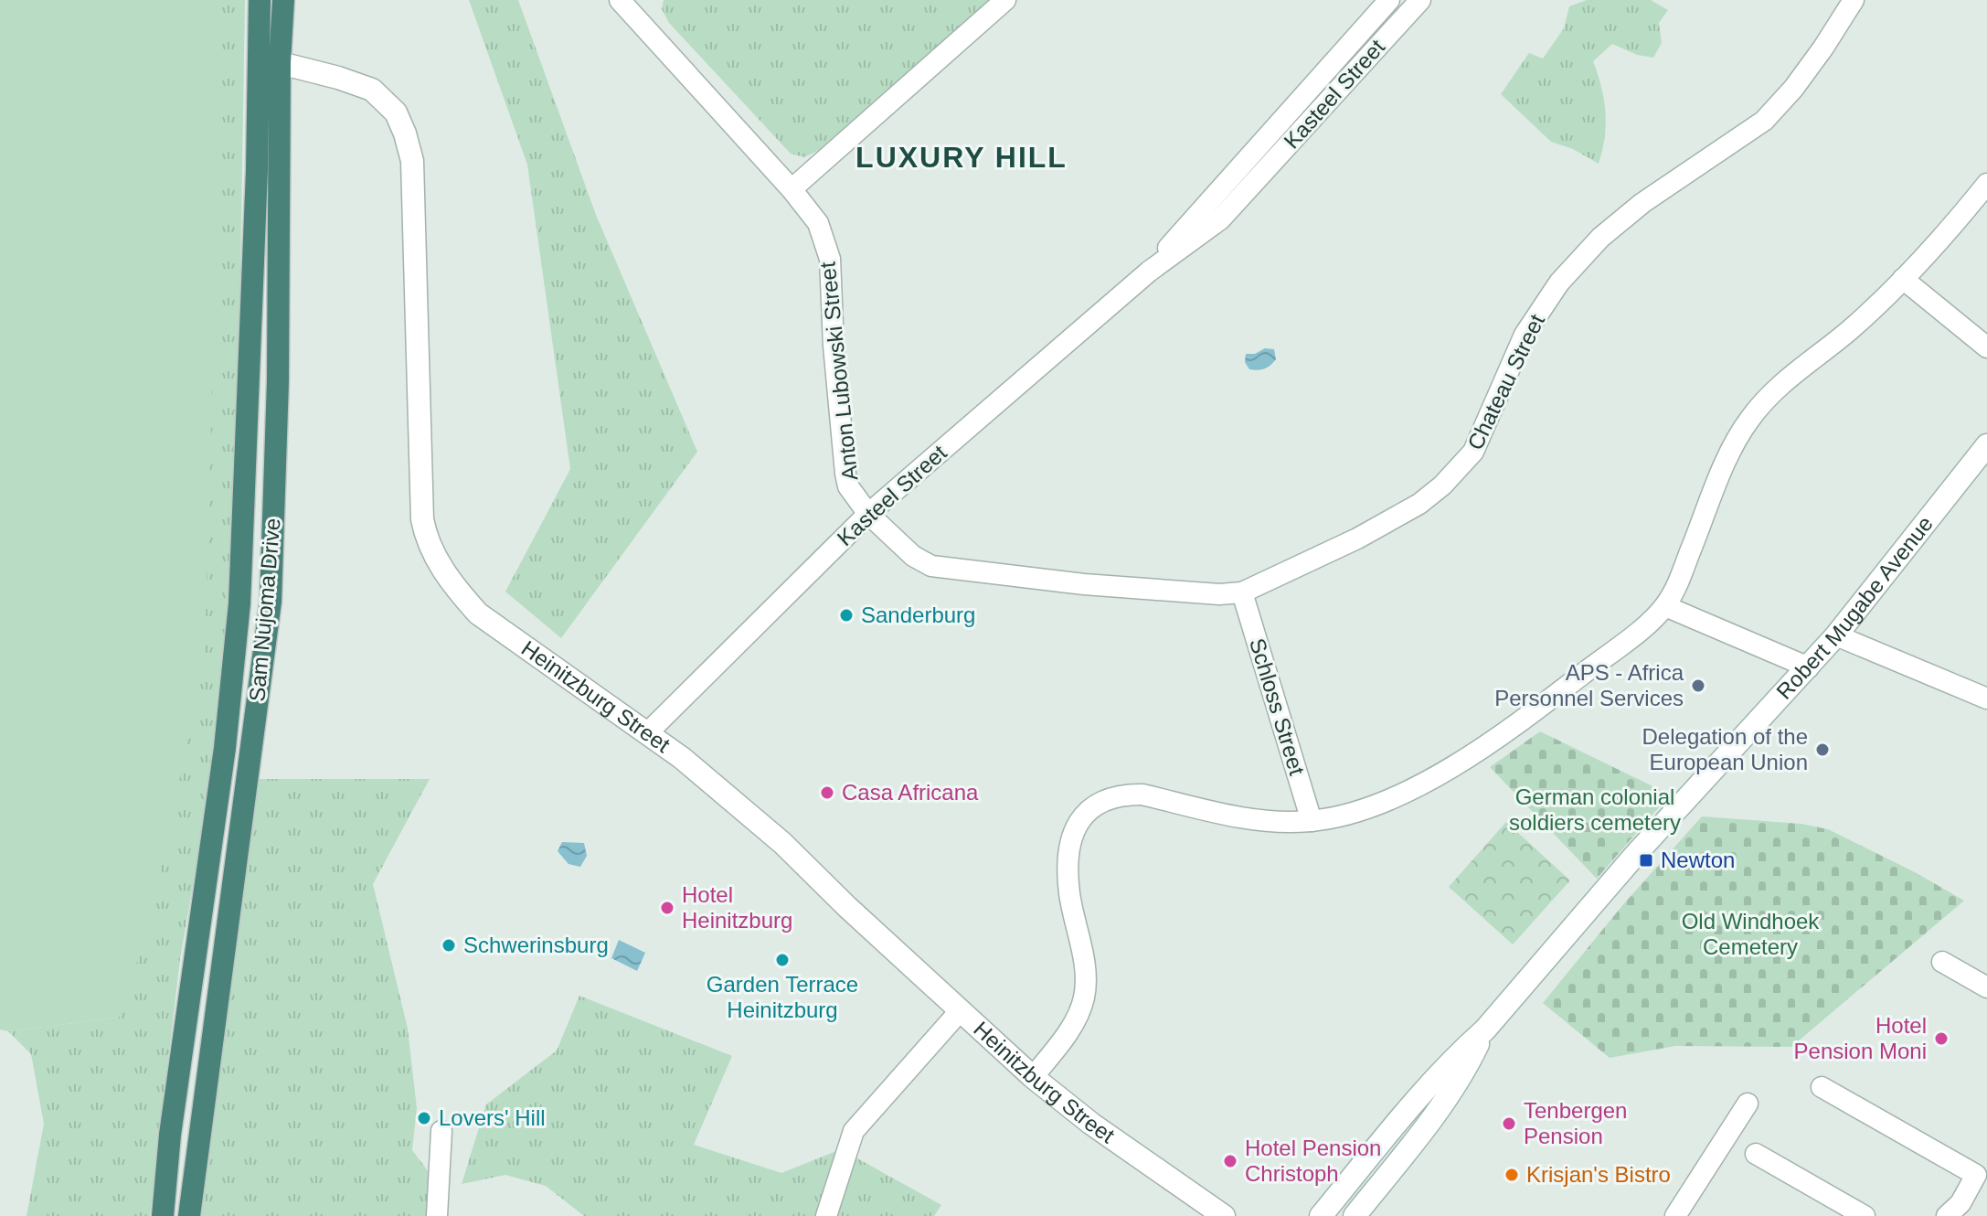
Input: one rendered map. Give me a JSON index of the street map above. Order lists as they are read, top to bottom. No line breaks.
{"streets":{"highway":["Sam Nujoma Drive"],"street":["Kasteel Street","Anton Lubowski Street","Chateau Street","Robert Mugabe Avenue","Heinitzburg Street","Schloss Street"]},"crossings":[["Kasteel Street","Anton Lubowski Street"],["Kasteel Street","Chateau Street"],["Kasteel Street","Heinitzburg Street"],["Anton Lubowski Street","Chateau Street"],["Chateau Street","Schloss Street"],["Sam Nujoma Drive","Heinitzburg Street"]],"districts":["LUXURY HILL"],"parks":["German colonial soldiers cemetery","Old Windhoek Cemetery"],"places":{"other":["Sanderburg","APS - Africa Personnel Services","Delegation of the European Union","Casa Africana","Hotel Heinitzburg","Schwerinsburg","Garden Terrace Heinitzburg","Hotel Pension Moni","Lovers' Hill","Tenbergen Pension","Hotel Pension Christoph","Krisjan's Bistro"],"transit":["Newton"]}}
